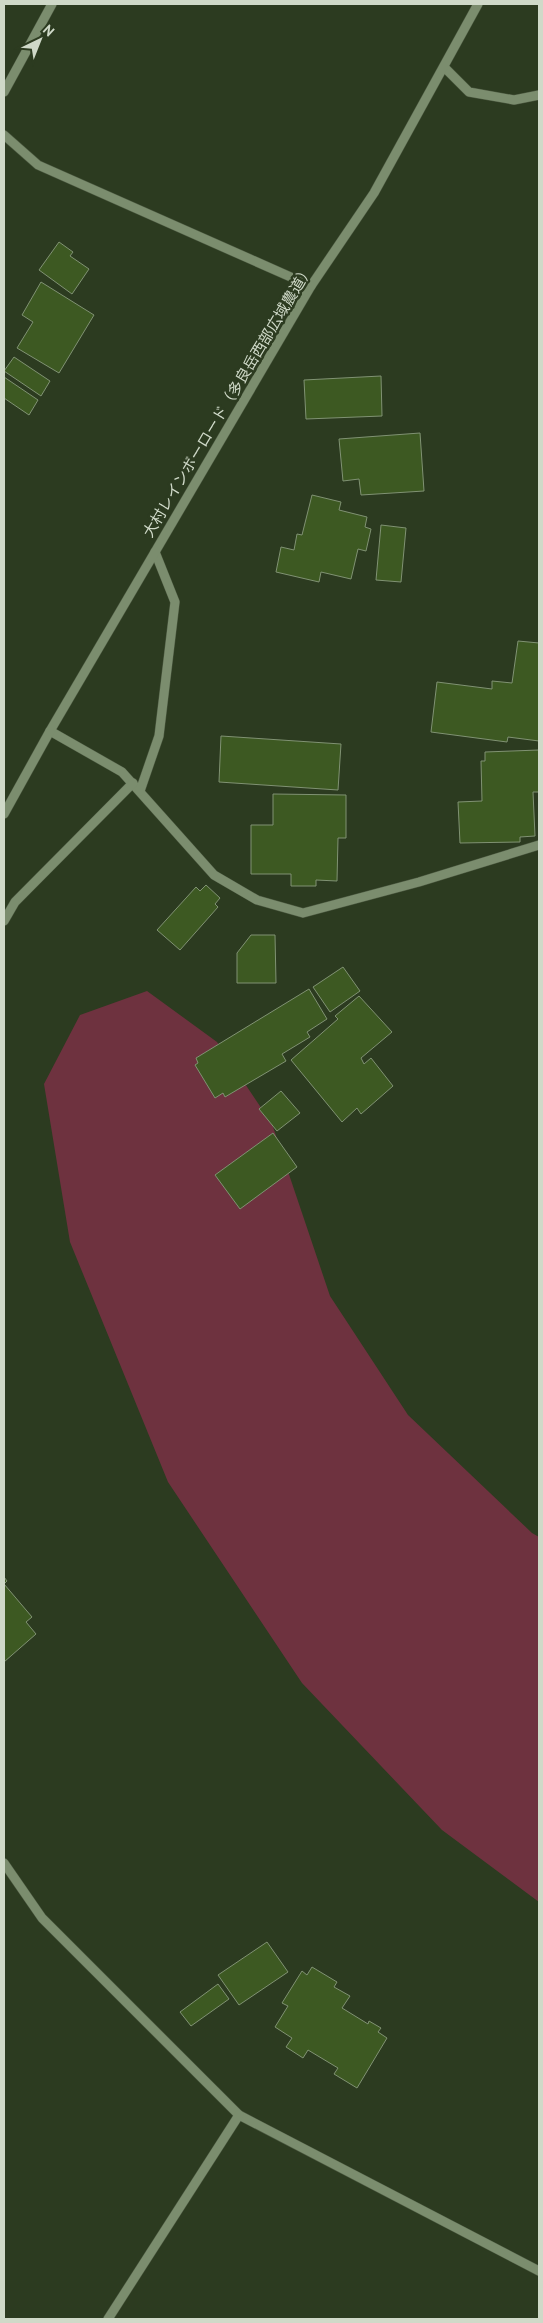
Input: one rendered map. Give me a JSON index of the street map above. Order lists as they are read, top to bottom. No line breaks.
{"streets":{"street":["大村レインボーロード（多良岳西部広域農道）"]},"north":"top right"}
